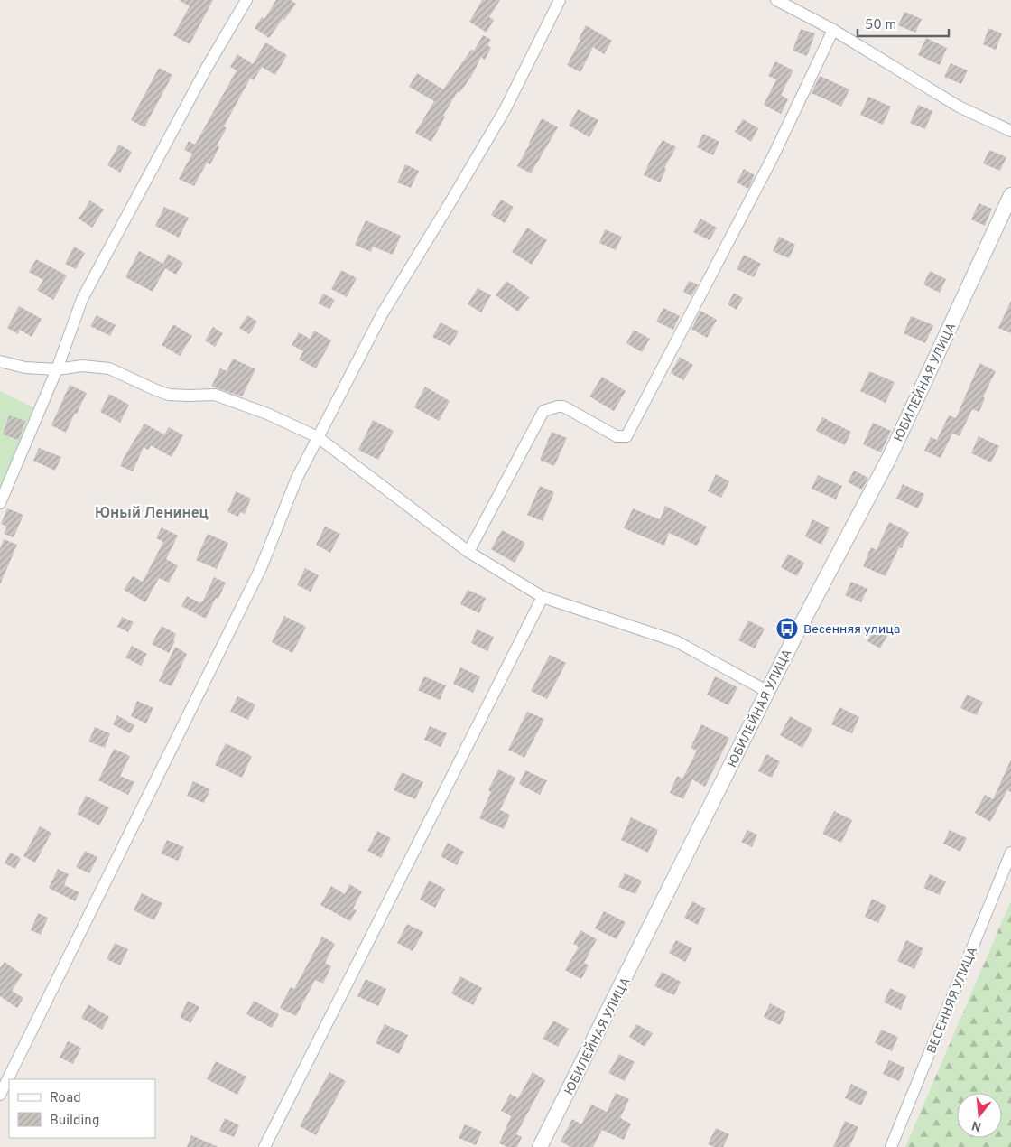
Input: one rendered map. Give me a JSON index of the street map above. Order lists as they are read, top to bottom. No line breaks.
{"streets":{"street":["ЮБИЛЕЙНАЯ УЛИЦА","ВЕСЕННЯЯ УЛИЦА"]},"districts":["Юный Ленинец"],"places":{"bus stop":["Весенняя улица"]},"legend":["Road","Building"],"scale_bar":"50 m","north":"bottom"}
